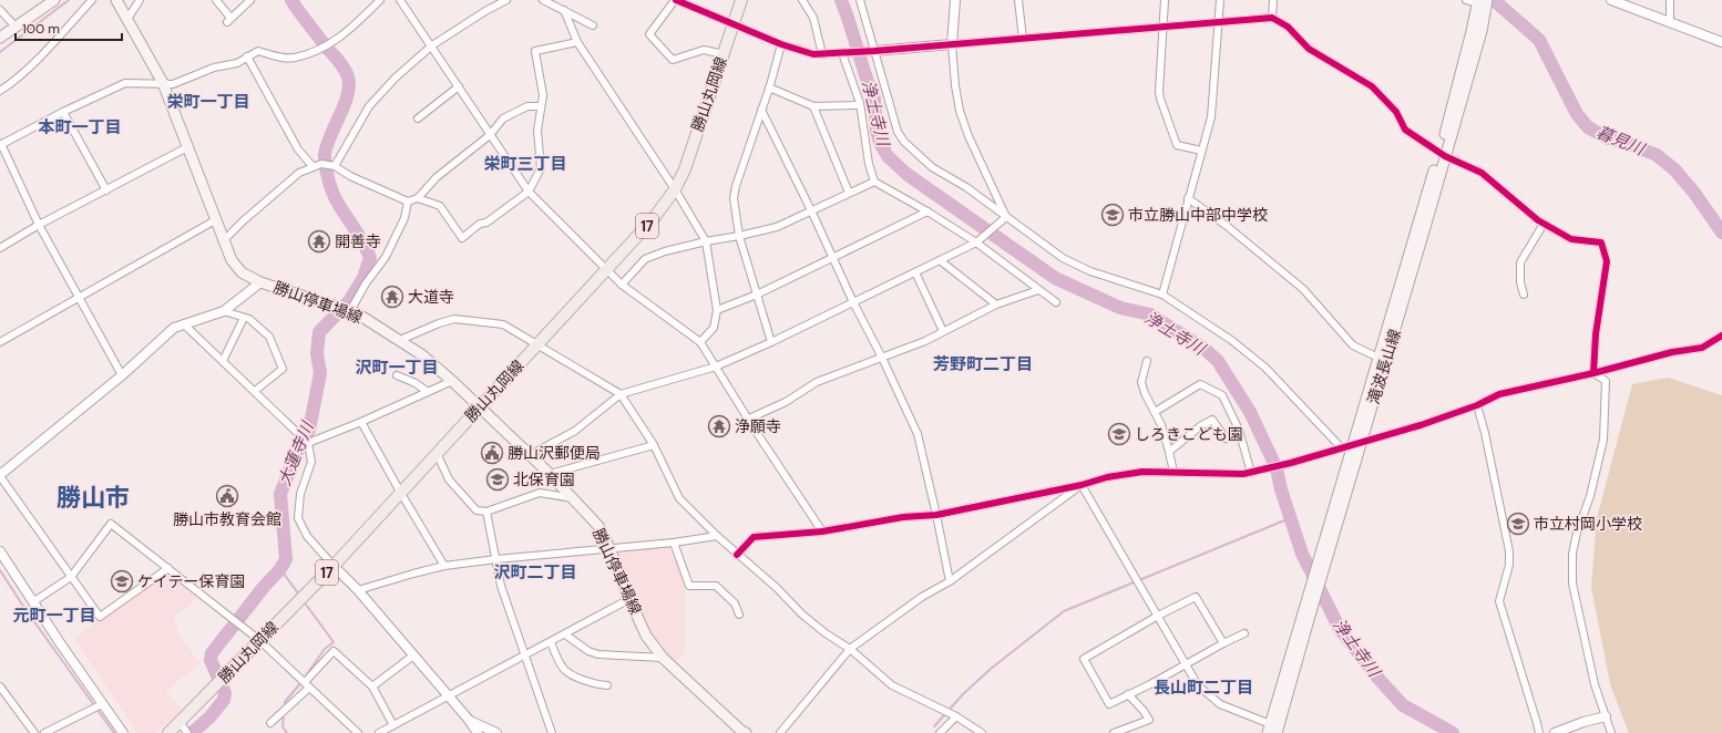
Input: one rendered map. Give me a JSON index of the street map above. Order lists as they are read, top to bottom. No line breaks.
{"streets":{"main road":["勝山丸岡線","17","勝山停車場線","滝波長山線"]},"crossings":[["勝山丸岡線","勝山停車場線"]],"districts":["栄町一丁目","本町一丁目","栄町三丁目","芳野町二丁目","沢町一丁目","勝山市","沢町二丁目","元町一丁目","長山町二丁目"],"water":["浄土寺川","暮見川","大蓮寺川"],"places":{"school or university":["市立勝山中部中学校","しろきこども園","北保育園","市立村岡小学校","ケイテー保育園"],"temple":["開善寺","大道寺","浄願寺"],"public building":["勝山沢郵便局","勝山市教育会館"]},"scale_bar":"100 m"}
